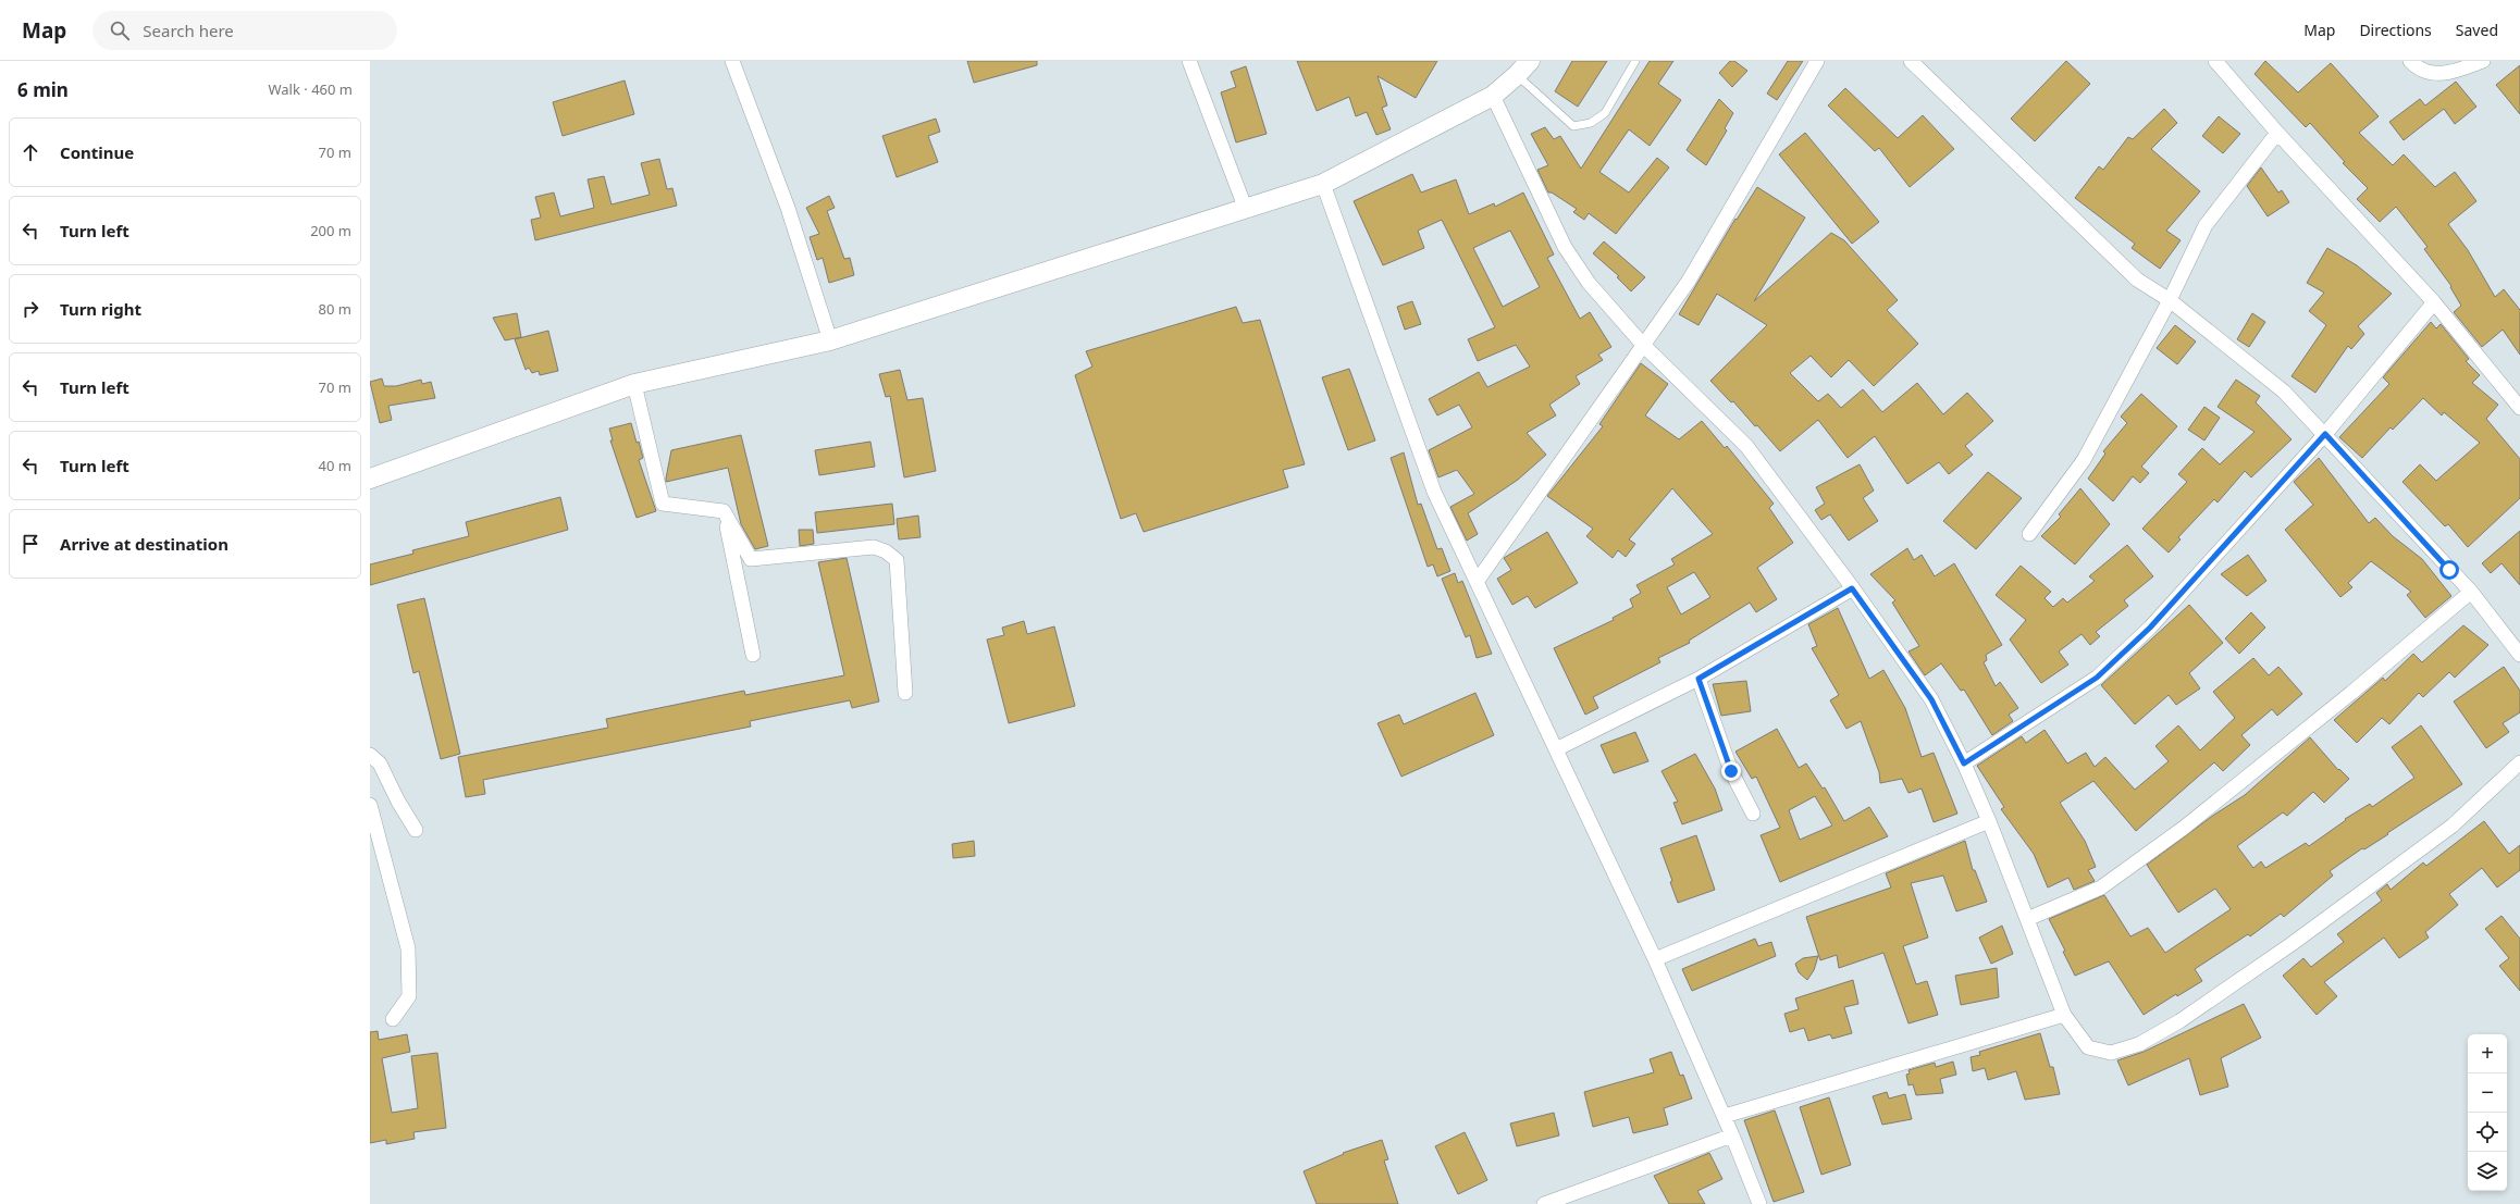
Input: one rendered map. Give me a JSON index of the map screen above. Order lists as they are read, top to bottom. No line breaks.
{"page":{"header":"Map","search":"Search here","nav":["Map","Directions","Saved"],"heading":["6 min","Walk · 460 m"],"list":[["Continue","70 m"],["Turn left","200 m"],["Turn right","80 m"],["Turn left","70 m"],["Turn left","40 m"],"Arrive at destination"],"map_buttons":["+","−"]}}
